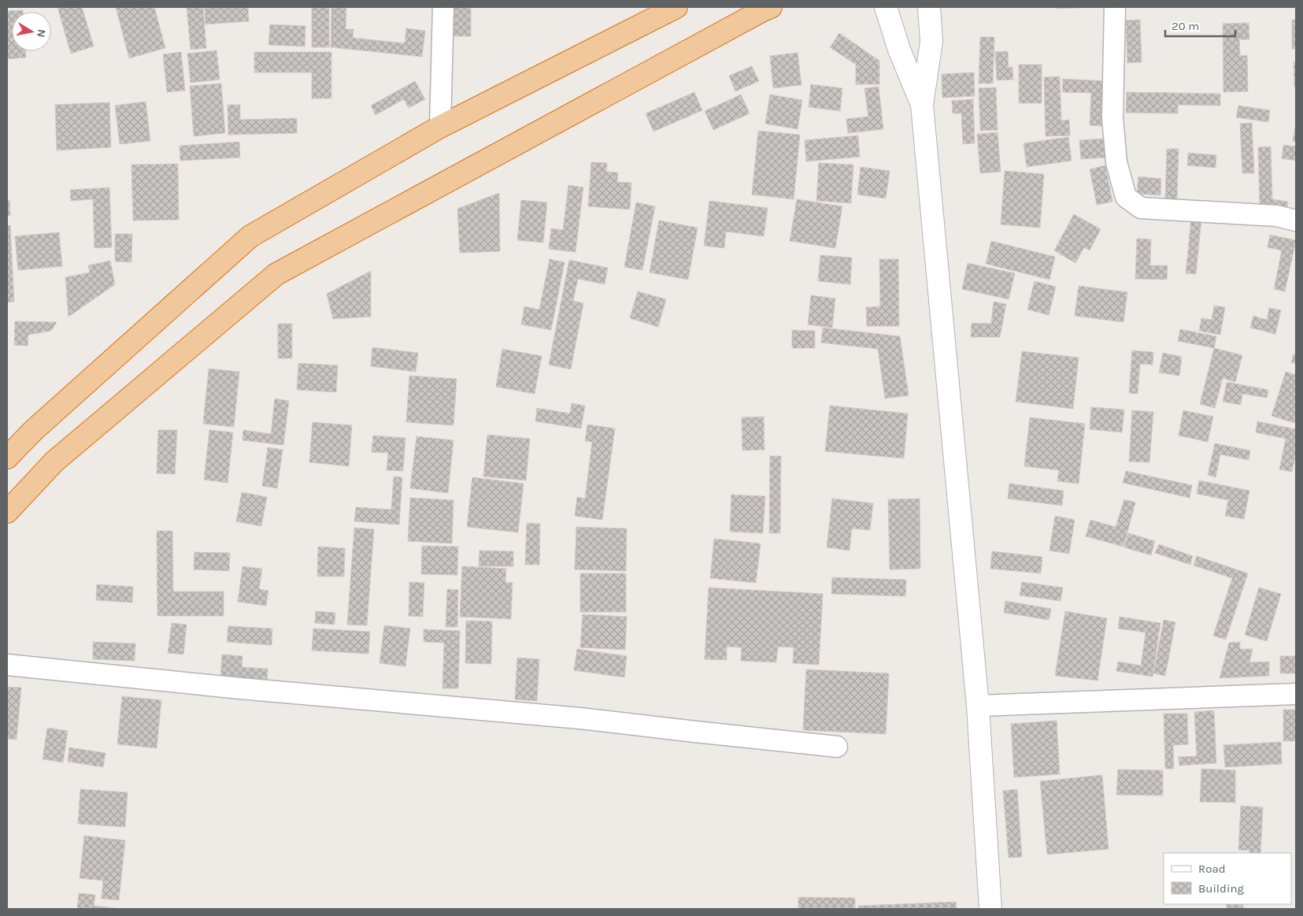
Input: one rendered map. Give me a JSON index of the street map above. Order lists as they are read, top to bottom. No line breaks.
{"legend":["Road","Building"],"scale_bar":"20 m","north":"right"}
